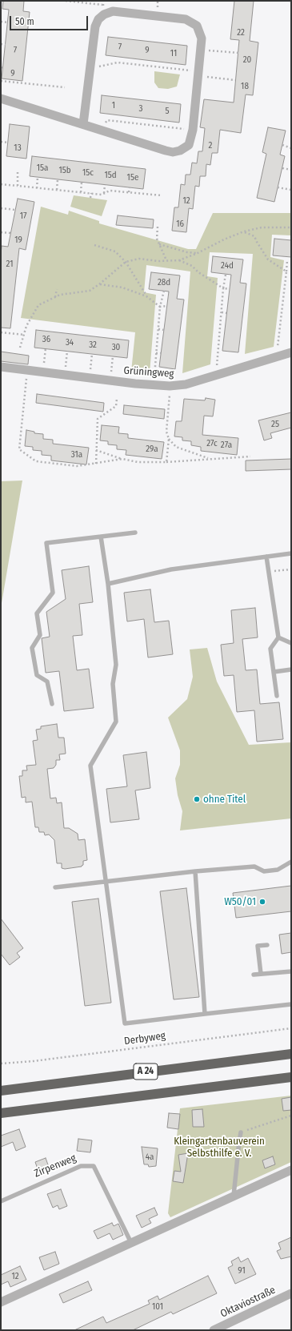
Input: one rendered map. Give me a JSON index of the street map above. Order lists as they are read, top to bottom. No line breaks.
{"streets":{"highway":["A 24"],"street":["Grüningweg","Oktaviostraße"],"lane":["Zirpenweg"],"path":["Derbyweg"]},"parks":["Kleingartenbauverein Selbsthilfe e. V."],"places":["ohne Titel","W50/01"],"house_numbers":["22","7","7","9","11","20","9","18","1","3","5","2","13","15a","15b","15c","15d","15e","12","17","16","19","21","24d","28d","36","34","32","30","25","27c","27a","29a","31a","4a","91","12","101"],"scale_bar":"50 m"}
